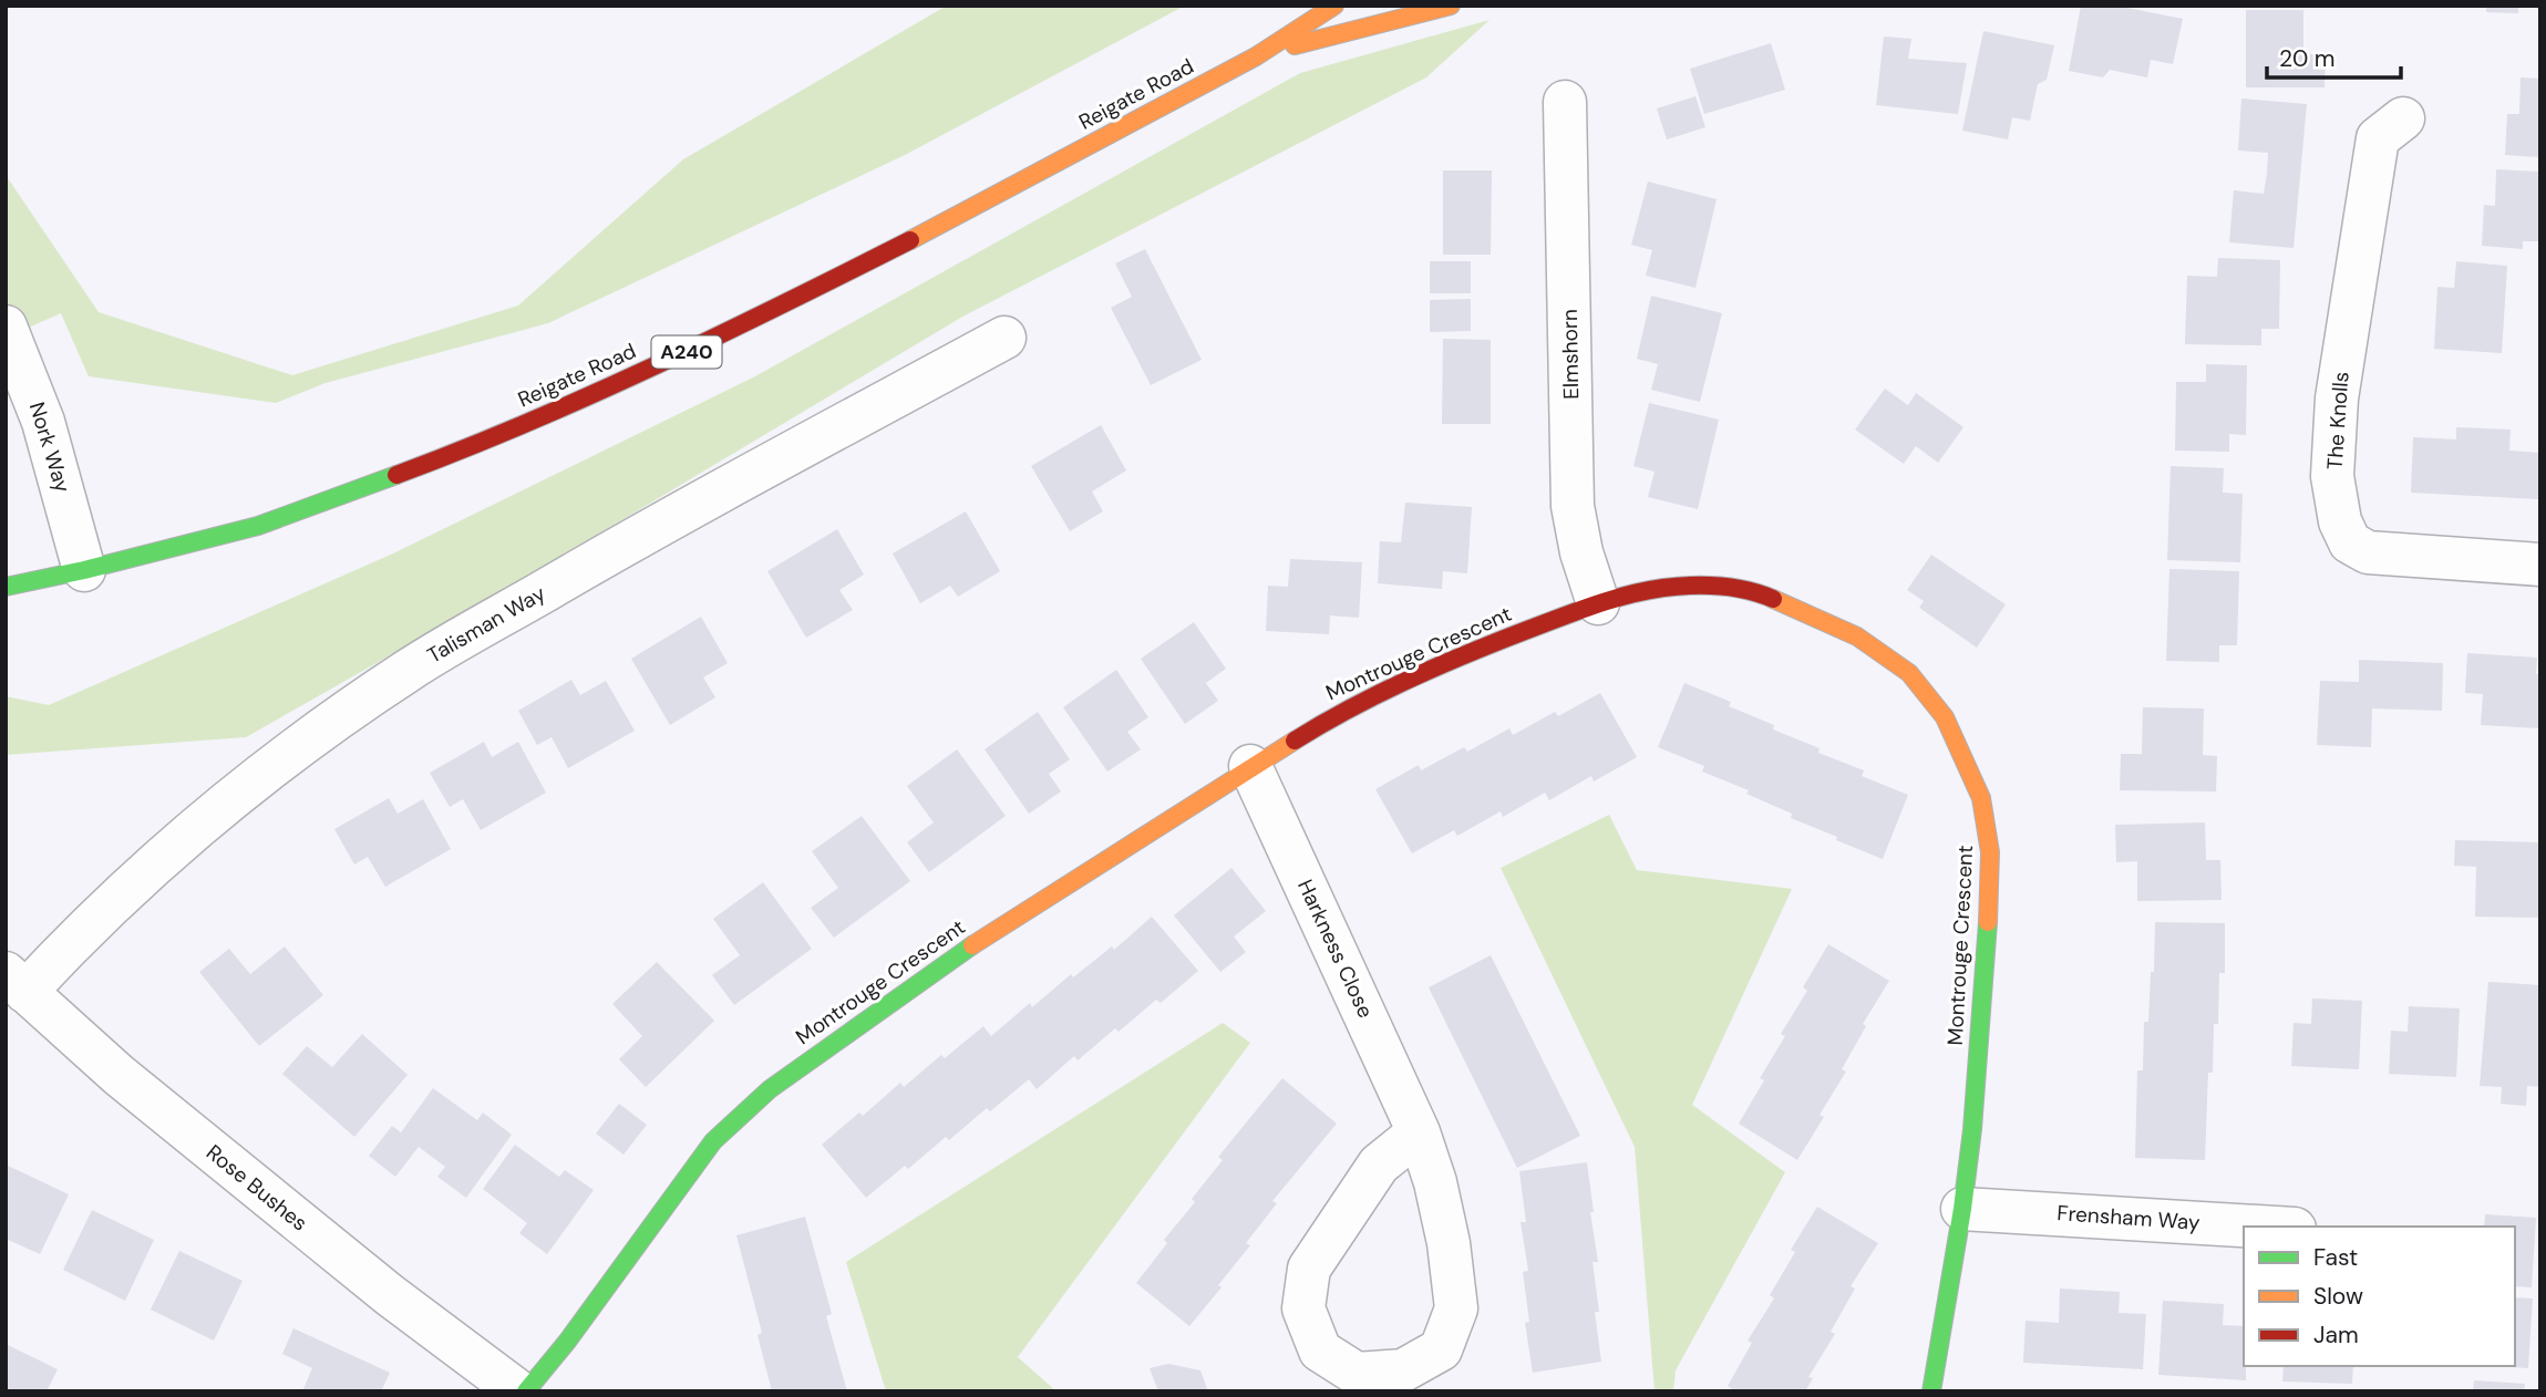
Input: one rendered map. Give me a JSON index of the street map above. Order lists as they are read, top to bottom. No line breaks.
{"streets":{"main road":["Reigate Road","A240","Montrouge Crescent"],"street":["Elmshorn","The Knolls","Nork Way","Talisman Way","Harkness Close","Rose Bushes","Frensham Way"]},"crossings":[["Reigate Road","Nork Way"],["Elmshorn","Montrouge Crescent"],["Talisman Way","Rose Bushes"],["Montrouge Crescent","Harkness Close"],["Montrouge Crescent","Frensham Way"]],"legend":["Fast","Slow","Jam"],"scale_bar":"20 m"}
